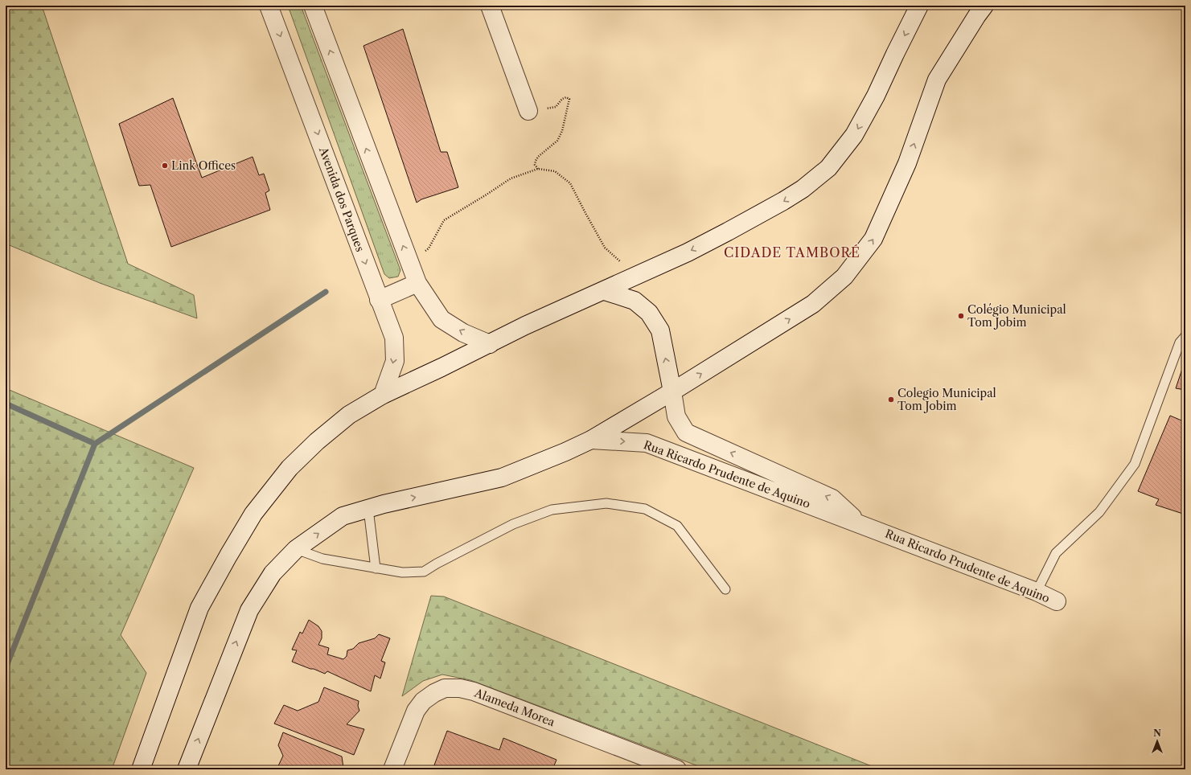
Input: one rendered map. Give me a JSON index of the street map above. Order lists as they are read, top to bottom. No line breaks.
{"streets":{"main road":["Avenida dos Parques","Rua Ricardo Prudente de Aquino","Alameda Morea"]},"districts":["CIDADE TAMBORÉ"],"places":["Link Offices","Colégio Municipal Tom Jobim","Colegio Municipal Tom Jobim"],"north":"top"}
